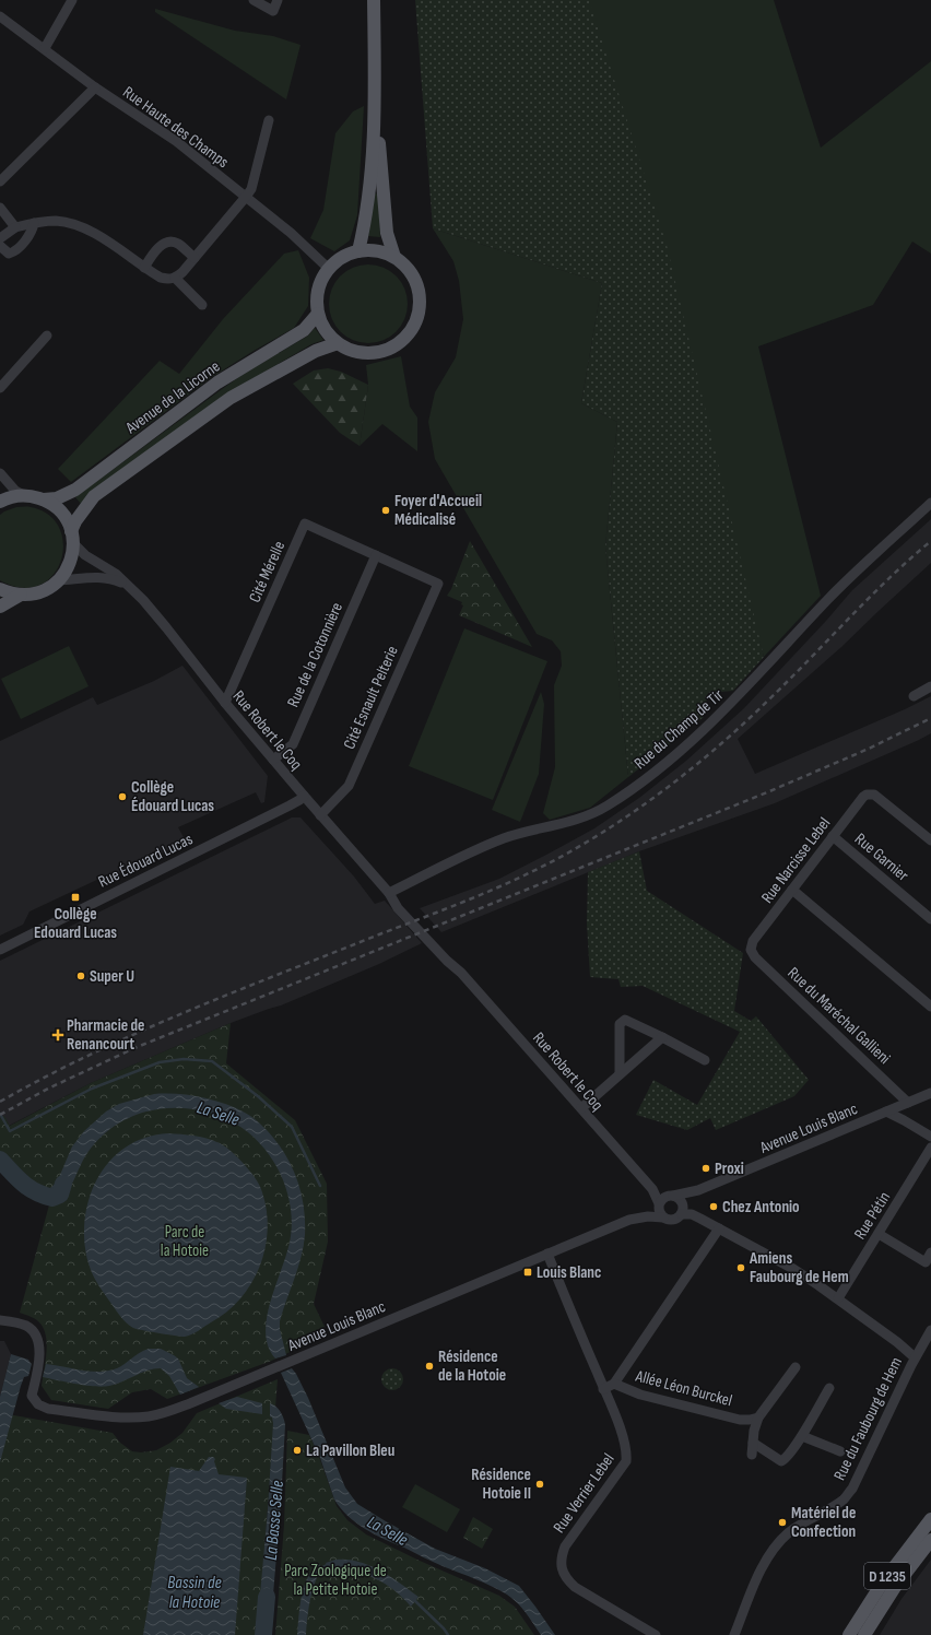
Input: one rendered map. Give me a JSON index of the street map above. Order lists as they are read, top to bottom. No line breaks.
{"streets":{"main road":["Avenue de la Licorne","D 1235"],"street":["Rue Haute des Champs","Cité Mérelle","Rue de la Cotonnière","Cité Esnault Pelterie","Rue du Champ de Tir","Rue Robert le Coq","Rue Garnier","Rue Édouard Lucas","Rue Narcisse Lebel","Rue du Maréchal Gallieni","Avenue Louis Blanc","Rue Pétin","Allée Léon Burckel","Rue du Faubourg de Hem","Rue Verrier Lebel"]},"crossings":[["Rue Haute des Champs","Avenue de la Licorne"],["Cité Mérelle","Rue de la Cotonnière"],["Cité Mérelle","Cité Esnault Pelterie"],["Cité Mérelle","Rue Robert le Coq"],["Rue de la Cotonnière","Cité Esnault Pelterie"],["Rue de la Cotonnière","Rue Robert le Coq"],["Cité Esnault Pelterie","Rue Robert le Coq"],["Rue du Champ de Tir","Rue Robert le Coq"],["Rue Robert le Coq","Rue Édouard Lucas"],["Rue Robert le Coq","Avenue Louis Blanc"],["Rue Garnier","Rue Narcisse Lebel"],["Rue Narcisse Lebel","Rue du Maréchal Gallieni"],["Rue du Maréchal Gallieni","Avenue Louis Blanc"],["Avenue Louis Blanc","Rue Verrier Lebel"],["Allée Léon Burckel","Rue Verrier Lebel"]],"water":["La Selle","La Basse Selle","Bassin de la Hotoie"],"parks":["Parc de la Hotoie","Parc Zoologique de la Petite Hotoie"],"places":{"other":["Foyer d'Accueil Médicalisé","Collège Édouard Lucas","Super U","Proxi","Chez Antonio","Amiens Faubourg de Hem","Résidence de la Hotoie","La Pavillon Bleu","Résidence Hotoie II","Matériel de Confection"],"transit":["Collège Edouard Lucas","Louis Blanc"],"health":["Pharmacie de Renancourt"]}}
